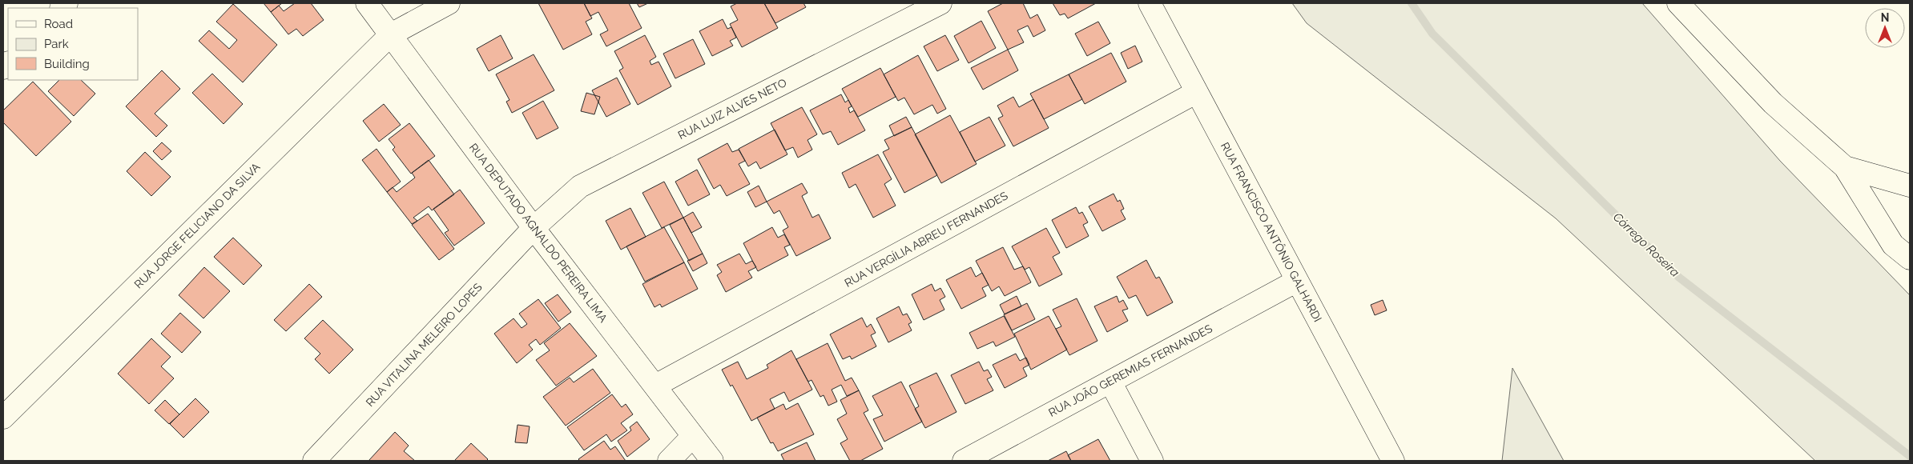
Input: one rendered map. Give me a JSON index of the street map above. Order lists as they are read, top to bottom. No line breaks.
{"streets":{"street":["RUA LUIZ ALVES NETO","RUA JORGE FELICIANO DA SILVA","RUA FRANCISCO ANTÔNIO GALHARDI","RUA DEPUTADO AGNALDO PEREIRA LIMA","RUA VERGÍLIA ABREU FERNANDES","RUA VITALINA MELEIRO LOPES","RUA JOÃO GEREMIAS FERNANDES"]},"crossings":[["RUA LUIZ ALVES NETO","RUA DEPUTADO AGNALDO PEREIRA LIMA"],["RUA LUIZ ALVES NETO","RUA VITALINA MELEIRO LOPES"],["RUA JORGE FELICIANO DA SILVA","RUA DEPUTADO AGNALDO PEREIRA LIMA"],["RUA FRANCISCO ANTÔNIO GALHARDI","RUA VERGÍLIA ABREU FERNANDES"],["RUA FRANCISCO ANTÔNIO GALHARDI","RUA JOÃO GEREMIAS FERNANDES"],["RUA DEPUTADO AGNALDO PEREIRA LIMA","RUA VERGÍLIA ABREU FERNANDES"],["RUA DEPUTADO AGNALDO PEREIRA LIMA","RUA VITALINA MELEIRO LOPES"]],"water":["Córrego Roseira"],"legend":["Road","Park","Building"],"north":"top"}
